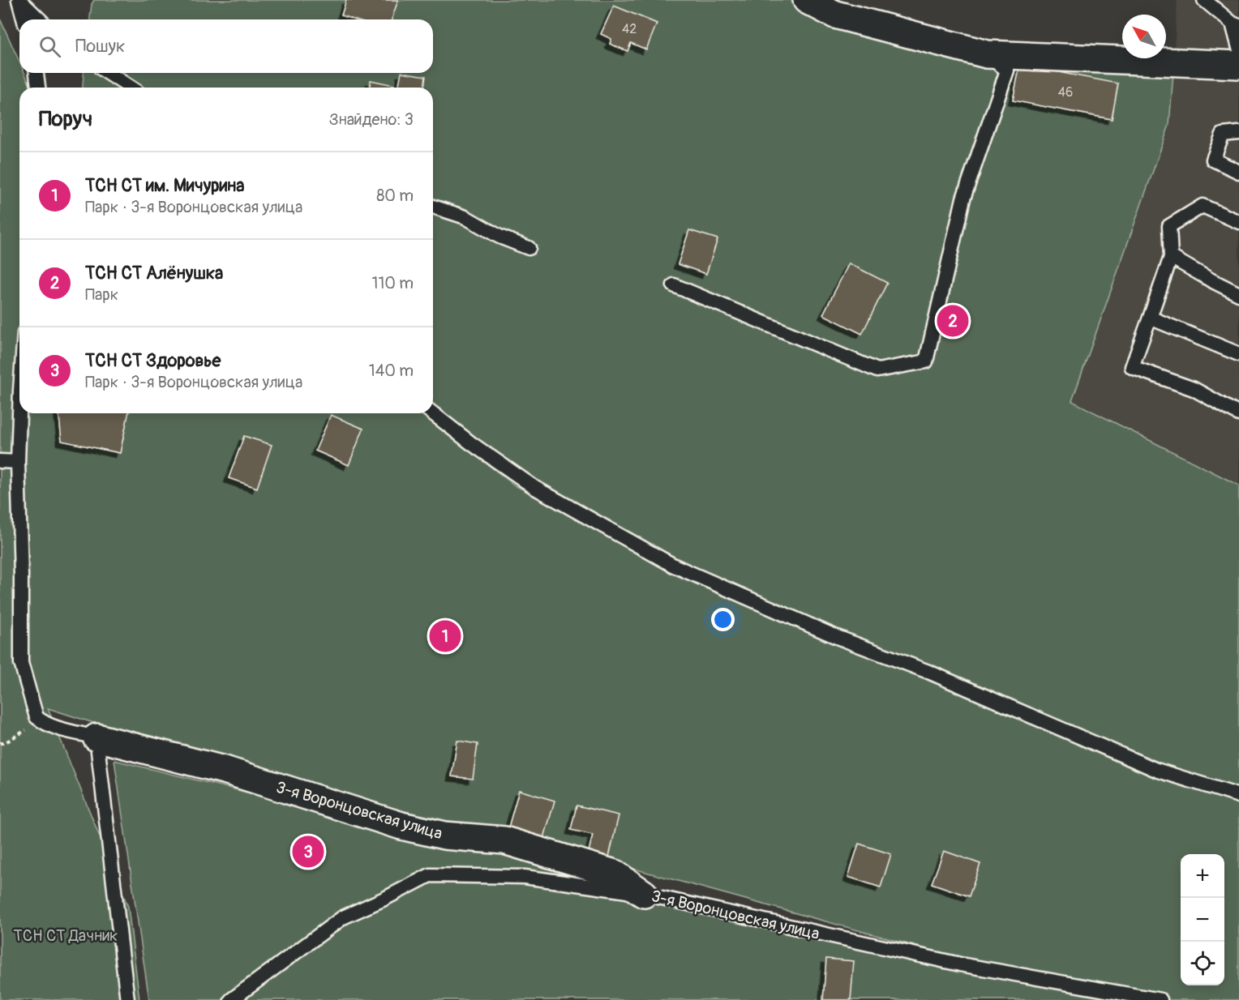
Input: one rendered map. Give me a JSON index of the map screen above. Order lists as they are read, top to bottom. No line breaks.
{"streets":{"street":["3-я Воронцовская улица"]},"parks":["ТСН СТ Дачник"],"house_numbers":["42","46"],"north":"top left","page":{"search":"Пошук","heading":["Поруч","Знайдено: 3"],"list":[{"mark":"1","name":"ТСН СТ им. Мичурина","note":"Парк · 3-я Воронцовская улица","value":"80 m"},{"mark":"2","name":"ТСН СТ Алёнушка","note":"Парк","value":"110 m"},{"mark":"3","name":"ТСН СТ Здоровье","note":"Парк · 3-я Воронцовская улица","value":"140 m"}],"pins":["2","1","3"],"map_buttons":["+","−"]}}
